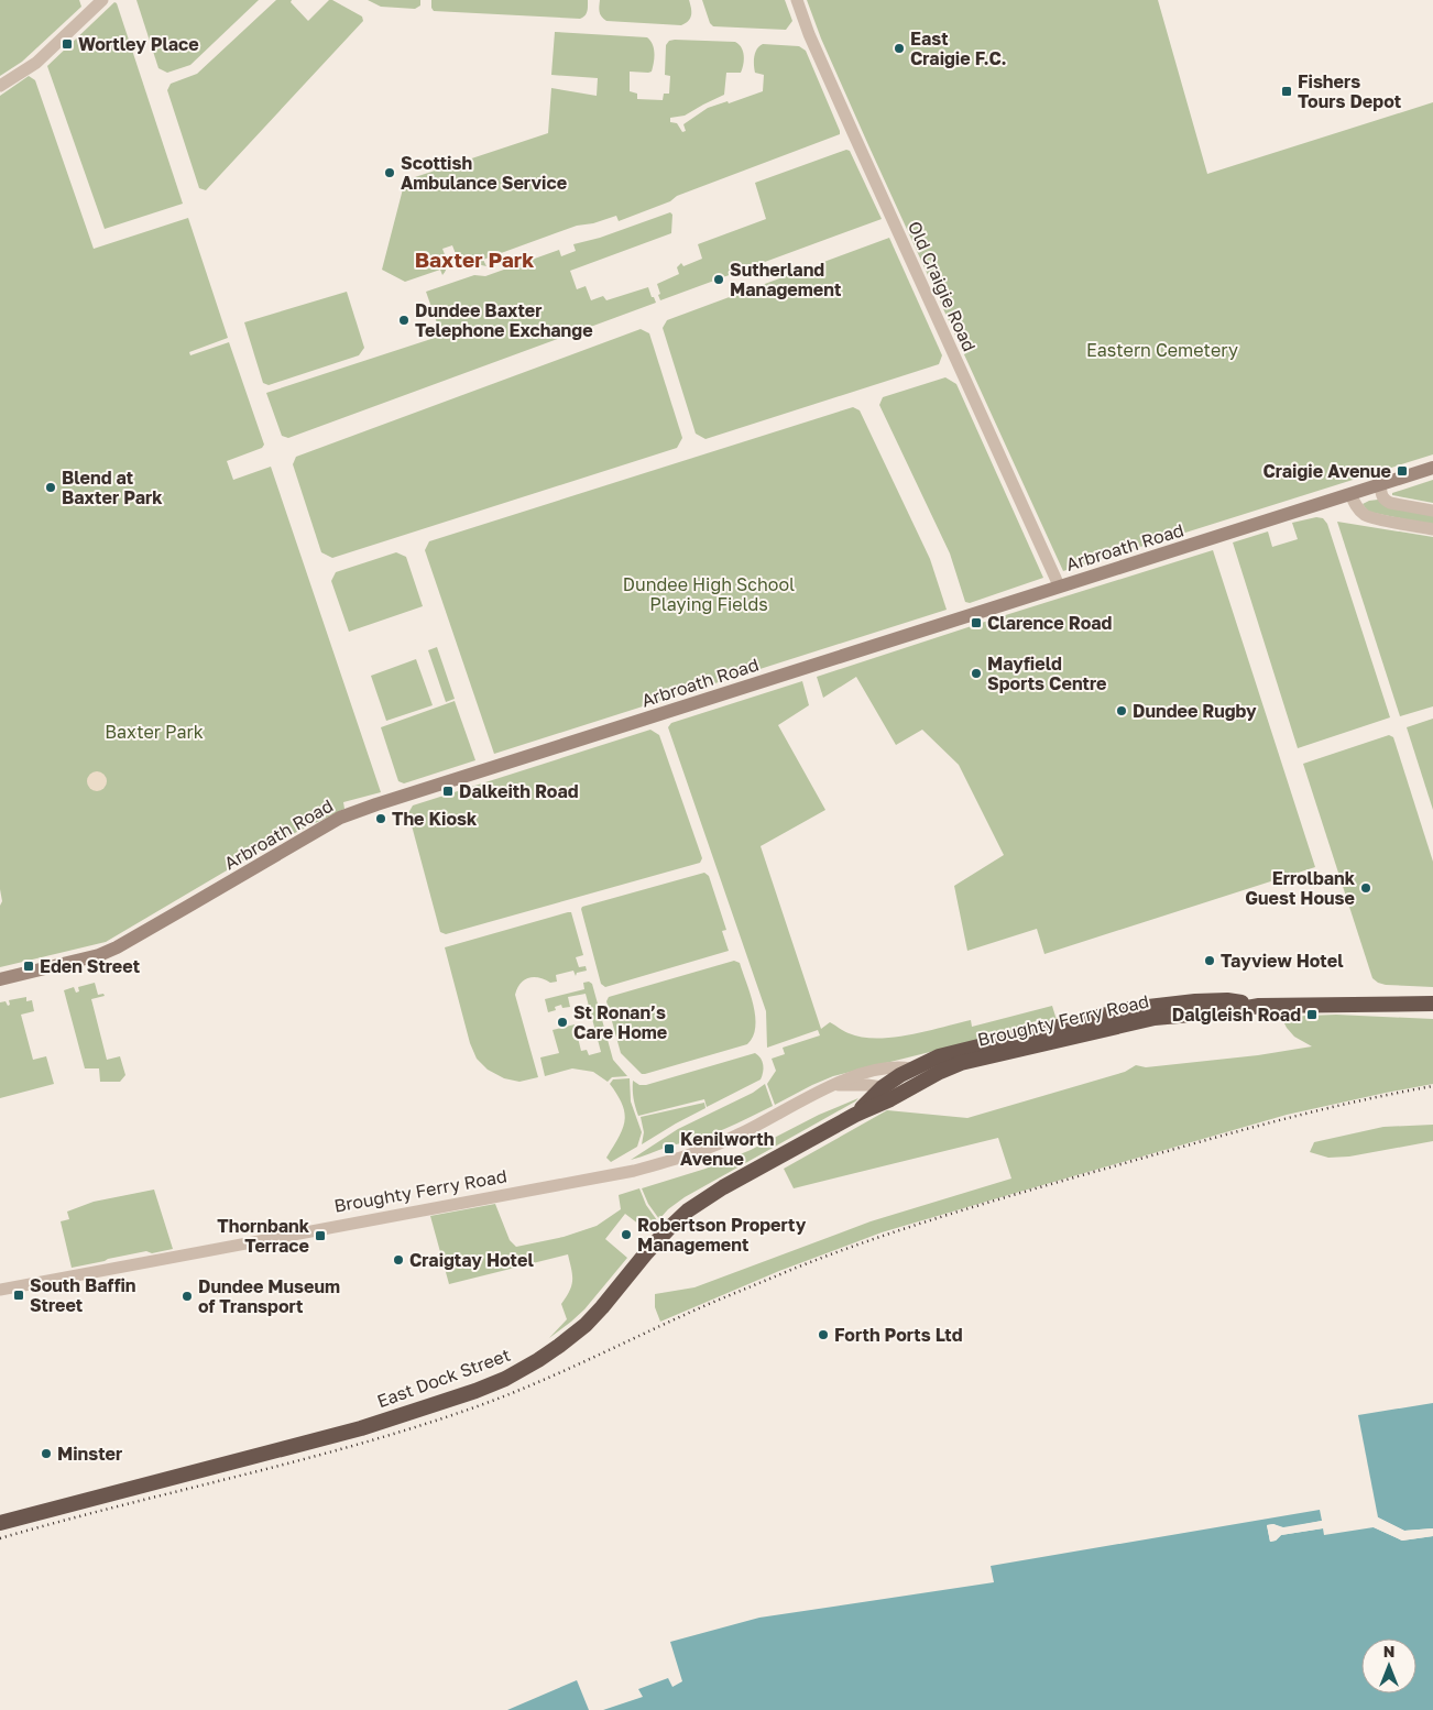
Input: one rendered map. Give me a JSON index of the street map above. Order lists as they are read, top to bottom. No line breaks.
{"streets":{"highway":["Broughty Ferry Road","East Dock Street"],"main road":["Arbroath Road"],"street":["Old Craigie Road"]},"crossings":[["Old Craigie Road","Arbroath Road"],["Broughty Ferry Road","East Dock Street"]],"districts":["Baxter Park"],"parks":["Eastern Cemetery","Dundee High School Playing Fields","Baxter Park"],"places":{"transit":["Wortley Place","Fishers Tours Depot","Craigie Avenue","Clarence Road","Dalkeith Road","Eden Street","Dalgleish Road","Kenilworth Avenue","Thornbank Terrace","South Baffin Street"],"other":["East Craigie F.C.","Scottish Ambulance Service","Sutherland Management","Dundee Baxter Telephone Exchange","Blend at Baxter Park","Mayfield Sports Centre","Dundee Rugby","The Kiosk","Errolbank Guest House","Tayview Hotel","St Ronan’s Care Home","Robertson Property Management","Craigtay Hotel","Dundee Museum of Transport","Forth Ports Ltd","Minster"]},"north":"top"}
